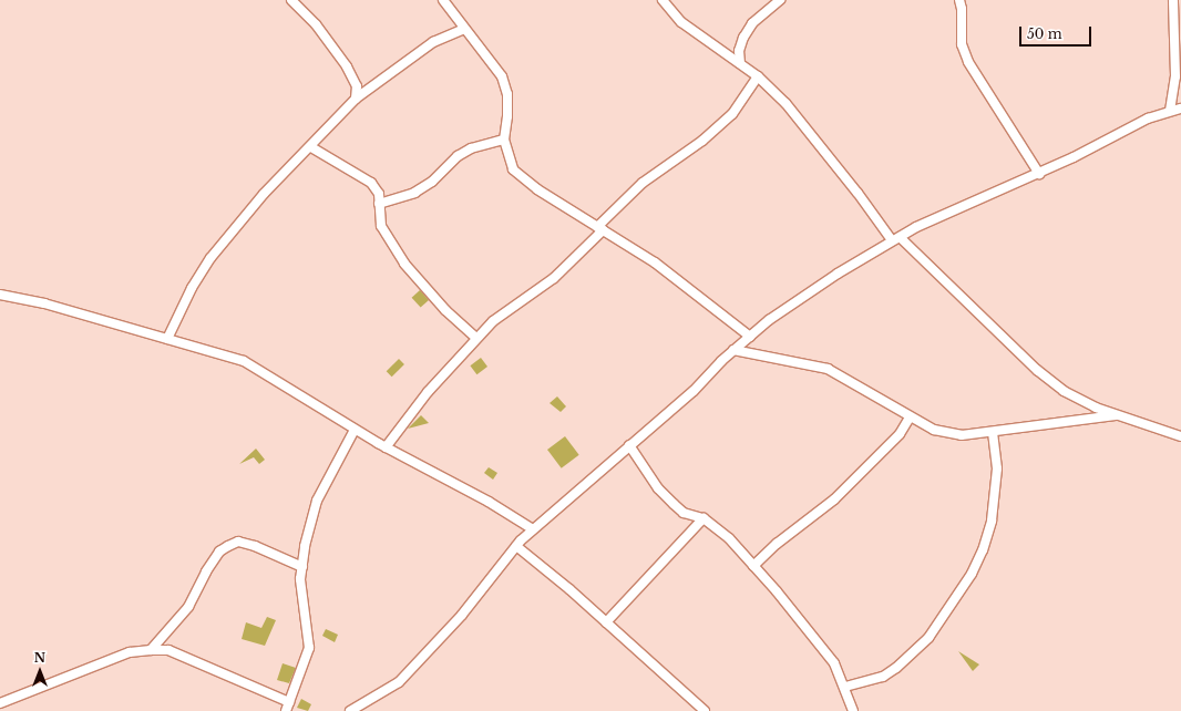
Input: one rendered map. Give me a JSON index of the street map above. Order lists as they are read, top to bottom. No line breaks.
{"scale_bar":"50 m","north":"top"}
